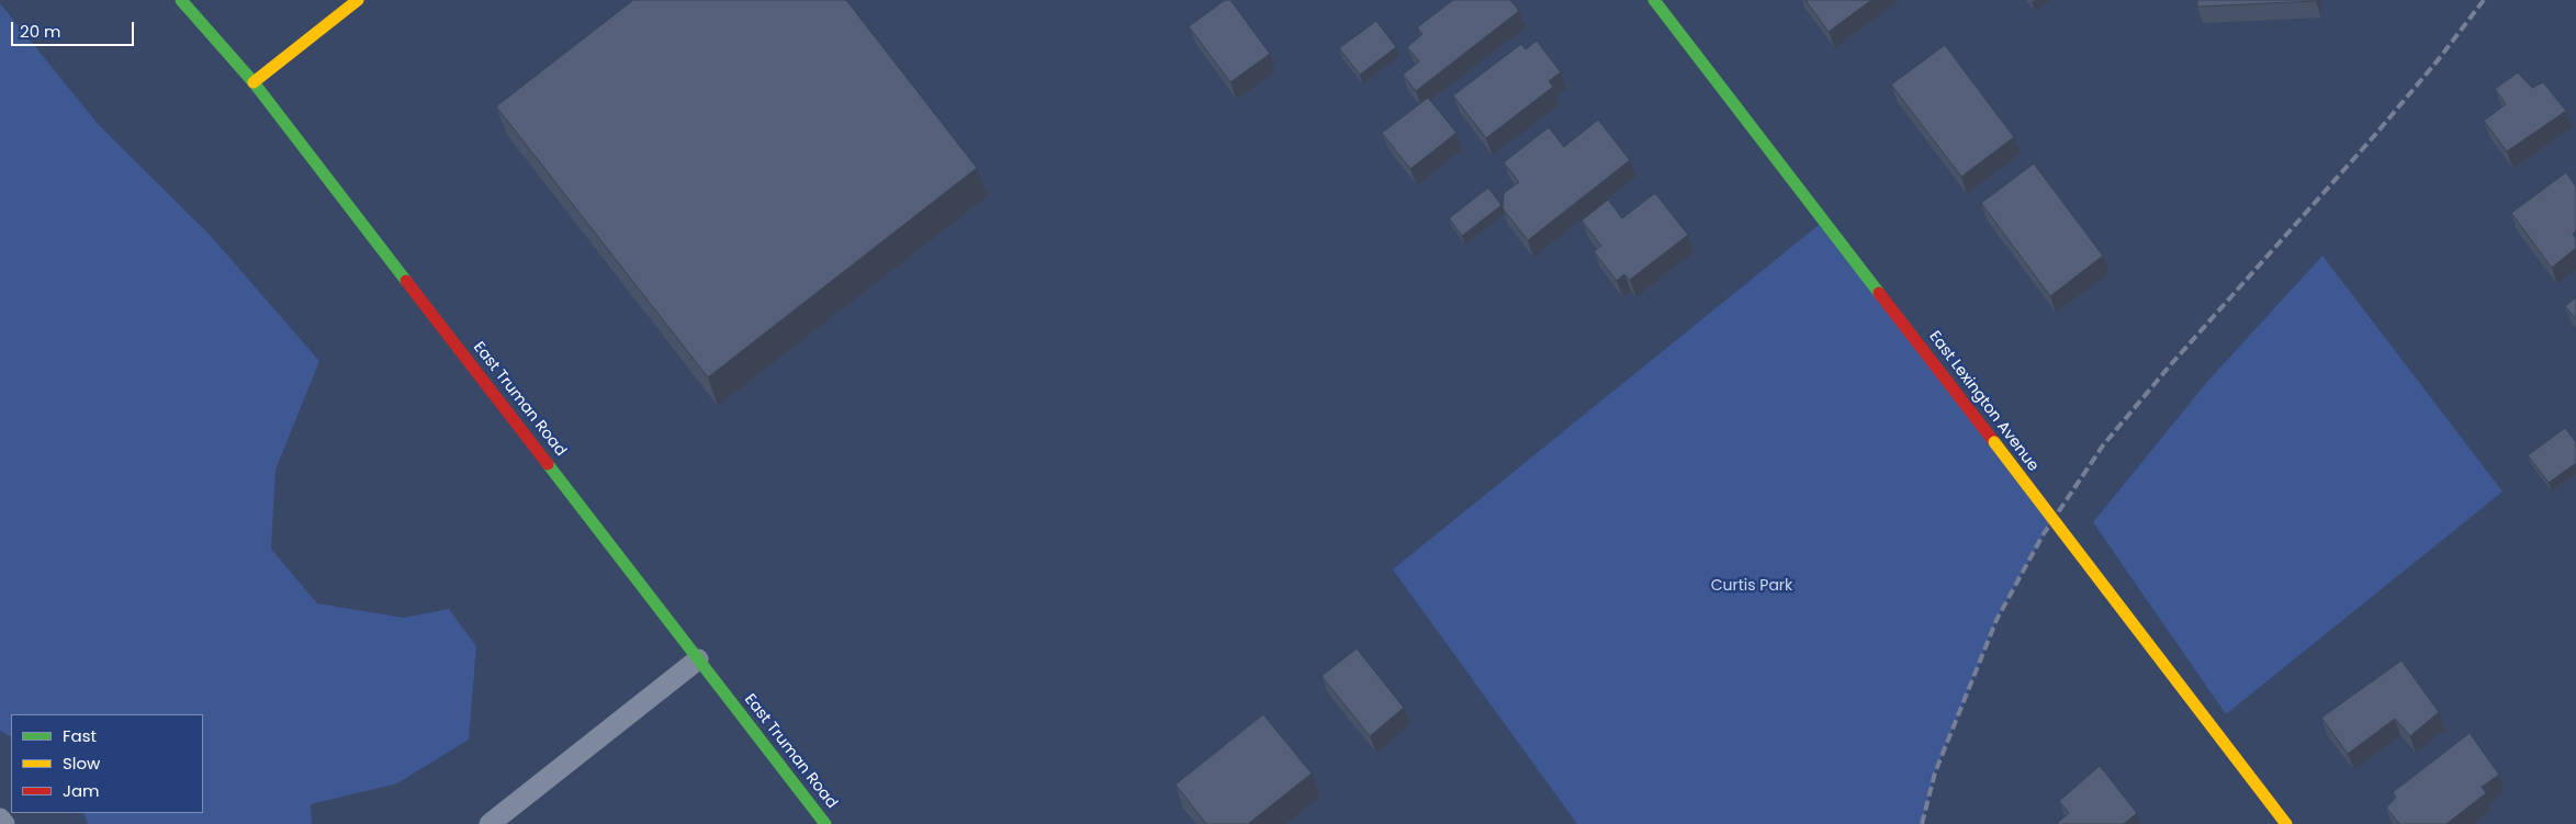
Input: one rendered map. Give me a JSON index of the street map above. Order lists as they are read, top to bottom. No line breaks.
{"streets":{"street":["East Truman Road","East Lexington Avenue"]},"parks":["Curtis Park"],"legend":["Fast","Slow","Jam"],"scale_bar":"20 m"}
